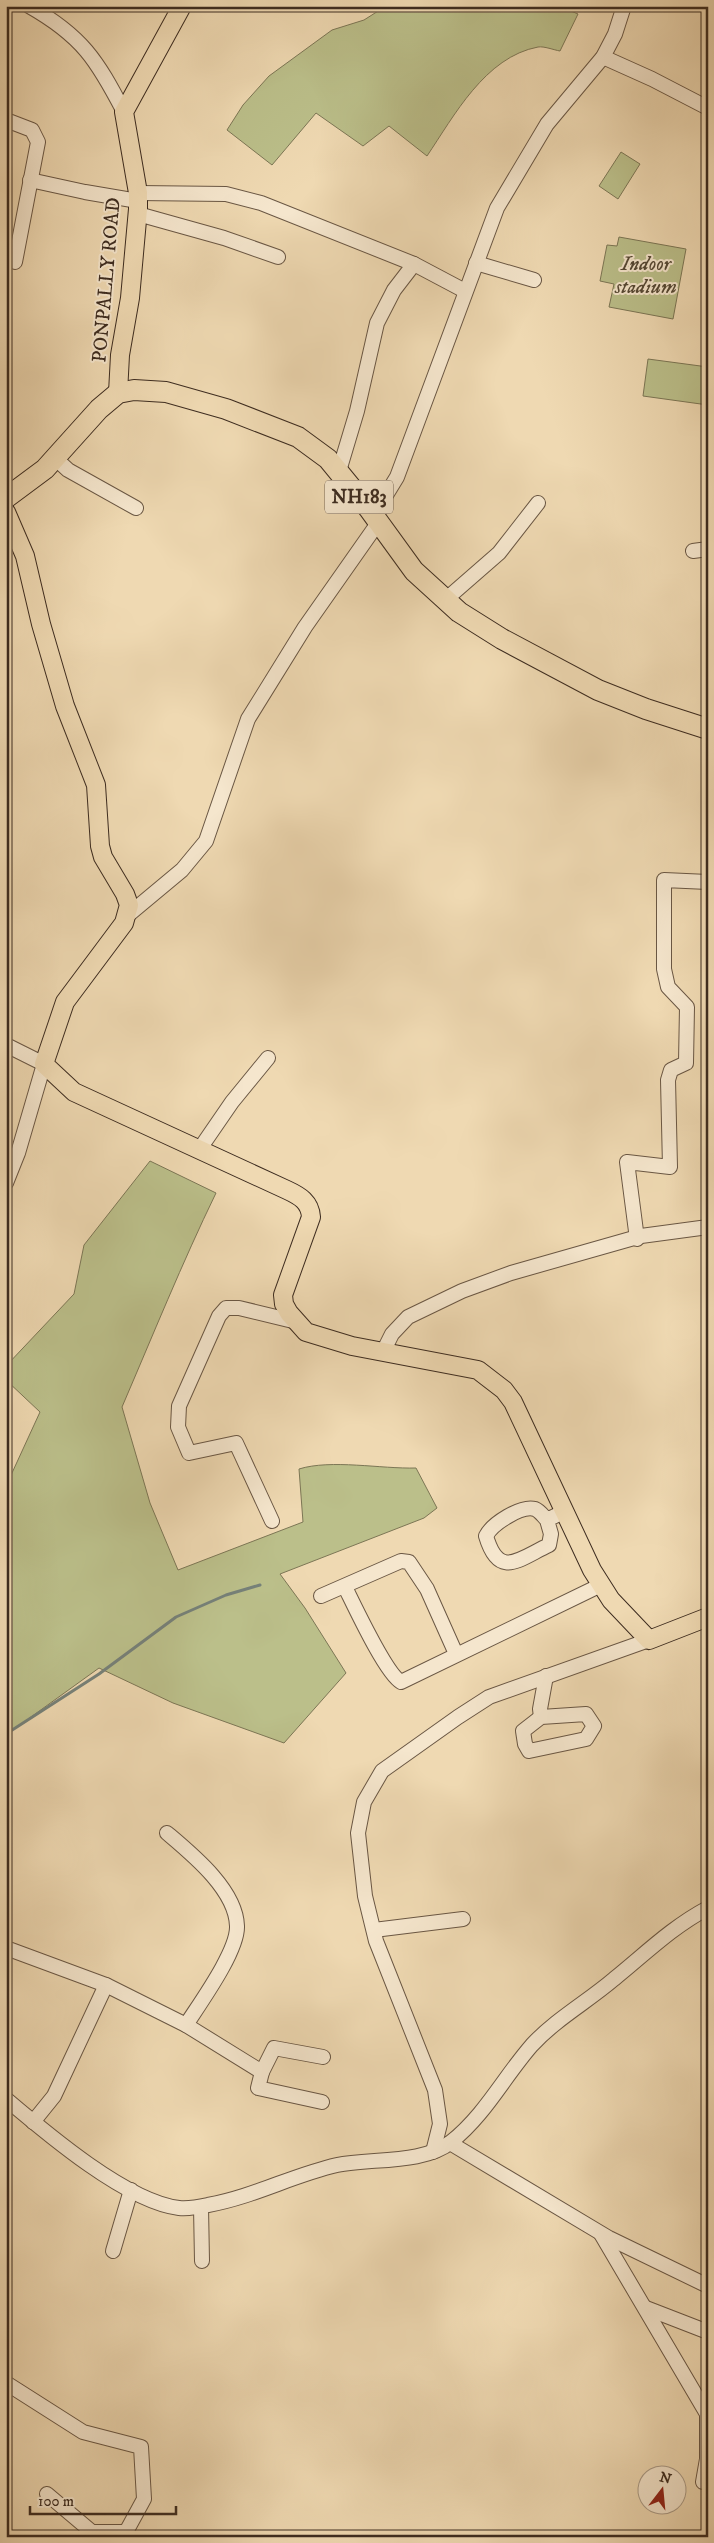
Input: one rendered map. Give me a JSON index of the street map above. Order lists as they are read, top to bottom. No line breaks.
{"streets":{"highway":["NH183"],"main road":["PONPALLY ROAD"]},"crossings":[["PONPALLY ROAD","NH183"]],"parks":["Indoor stadium"],"scale_bar":"100 m","north":"top"}
